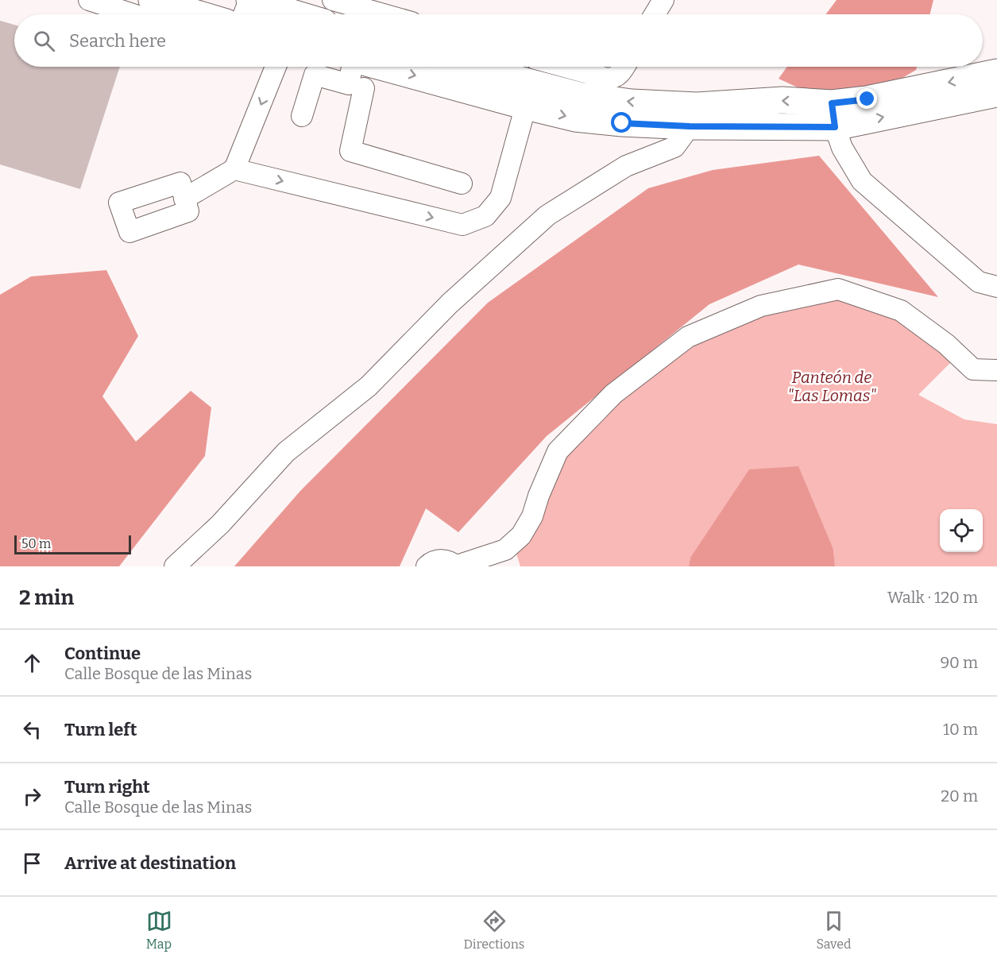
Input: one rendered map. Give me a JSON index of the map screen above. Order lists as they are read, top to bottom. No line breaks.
{"parks":["Panteón de \"Las Lomas\""],"scale_bar":"50 m","page":{"search":"Search here","scale":"50 m","heading":["2 min","Walk · 120 m"],"list":[["Continue","Calle Bosque de las Minas","90 m"],["Turn left","10 m"],["Turn right","Calle Bosque de las Minas","20 m"],"Arrive at destination"],"nav":["Map","Directions","Saved"]}}
